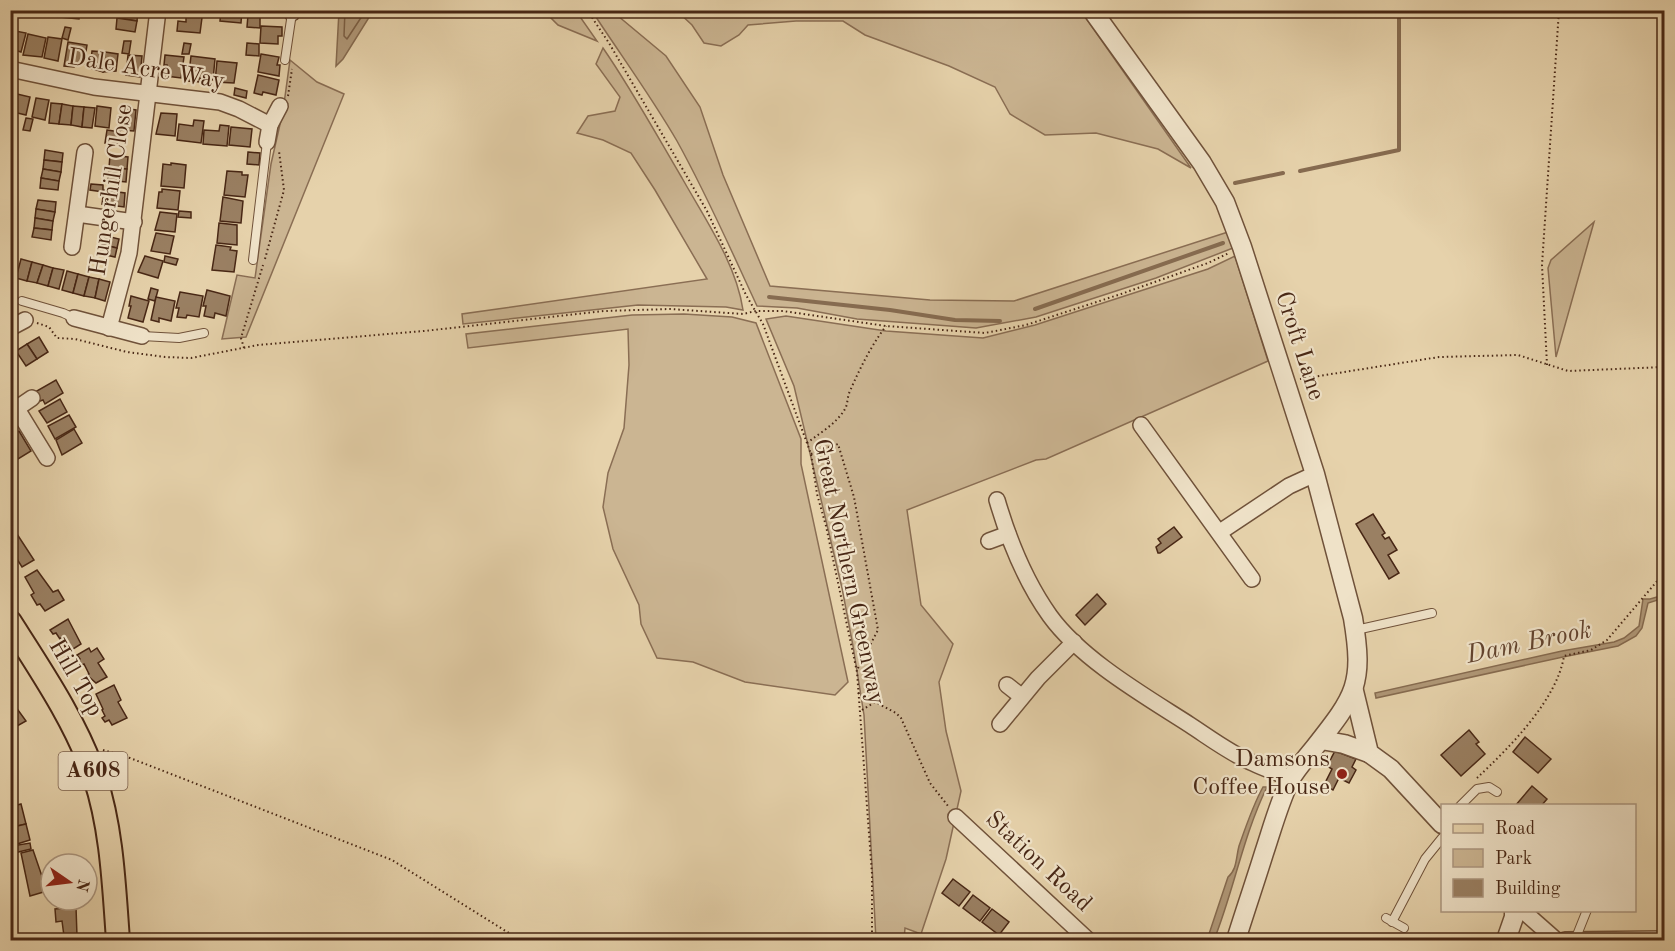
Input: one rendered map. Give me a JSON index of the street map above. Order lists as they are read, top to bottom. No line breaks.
{"streets":{"main road":["Hill Top","A608"],"street":["Dale Acre Way","Hungerhill Close","Croft Lane","Station Road"],"path":["Great Northern Greenway"]},"crossings":[["Dale Acre Way","Hungerhill Close"]],"water":["Dam Brook"],"places":["Damsons Coffee House"],"legend":["Road","Park","Building"],"north":"right"}
